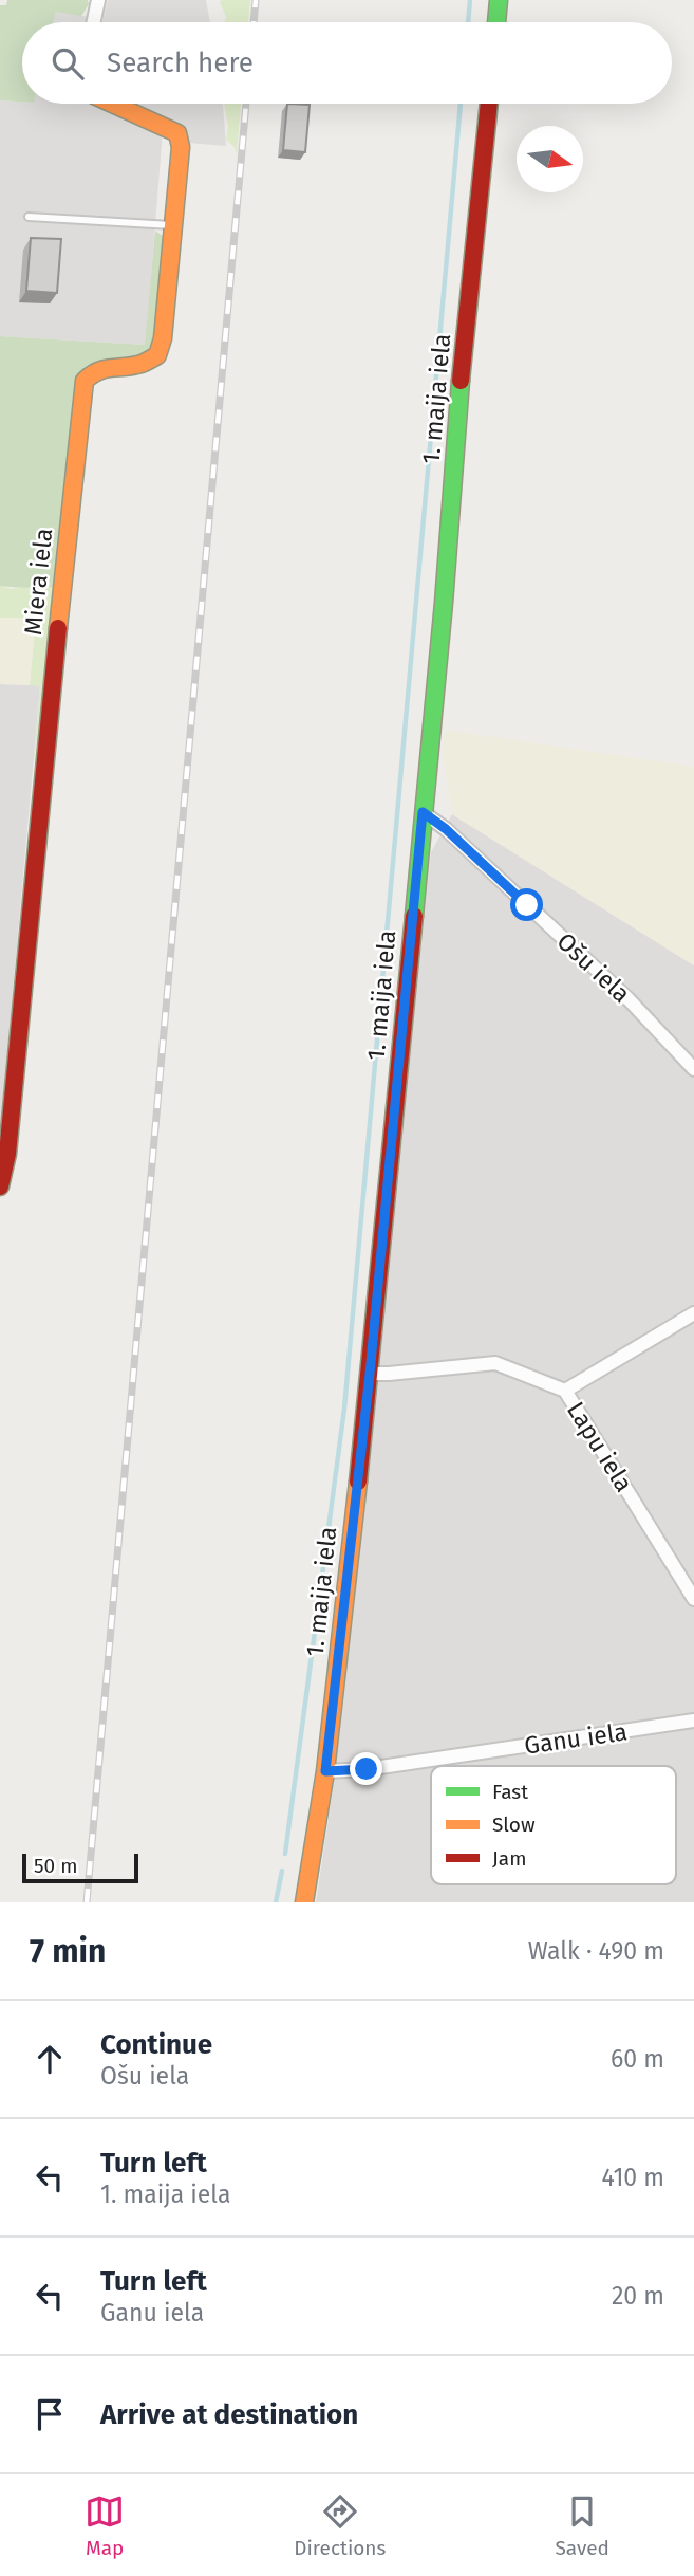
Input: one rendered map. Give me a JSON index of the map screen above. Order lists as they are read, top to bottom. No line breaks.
{"streets":{"street":["1. maija iela","Miera iela","Ošu iela","Lapu iela","Ganu iela"]},"crossings":[["1. maija iela","Ošu iela"],["1. maija iela","Lapu iela"],["1. maija iela","Ganu iela"]],"legend":["Fast","Slow","Jam"],"scale_bar":"50 m","north":"right","page":{"search":"Search here","scale":"50 m","heading":["7 min","Walk · 490 m"],"list":[["Continue","Ošu iela","60 m"],["Turn left","1. maija iela","410 m"],["Turn left","Ganu iela","20 m"],"Arrive at destination"],"nav":["Map","Directions","Saved"]}}
